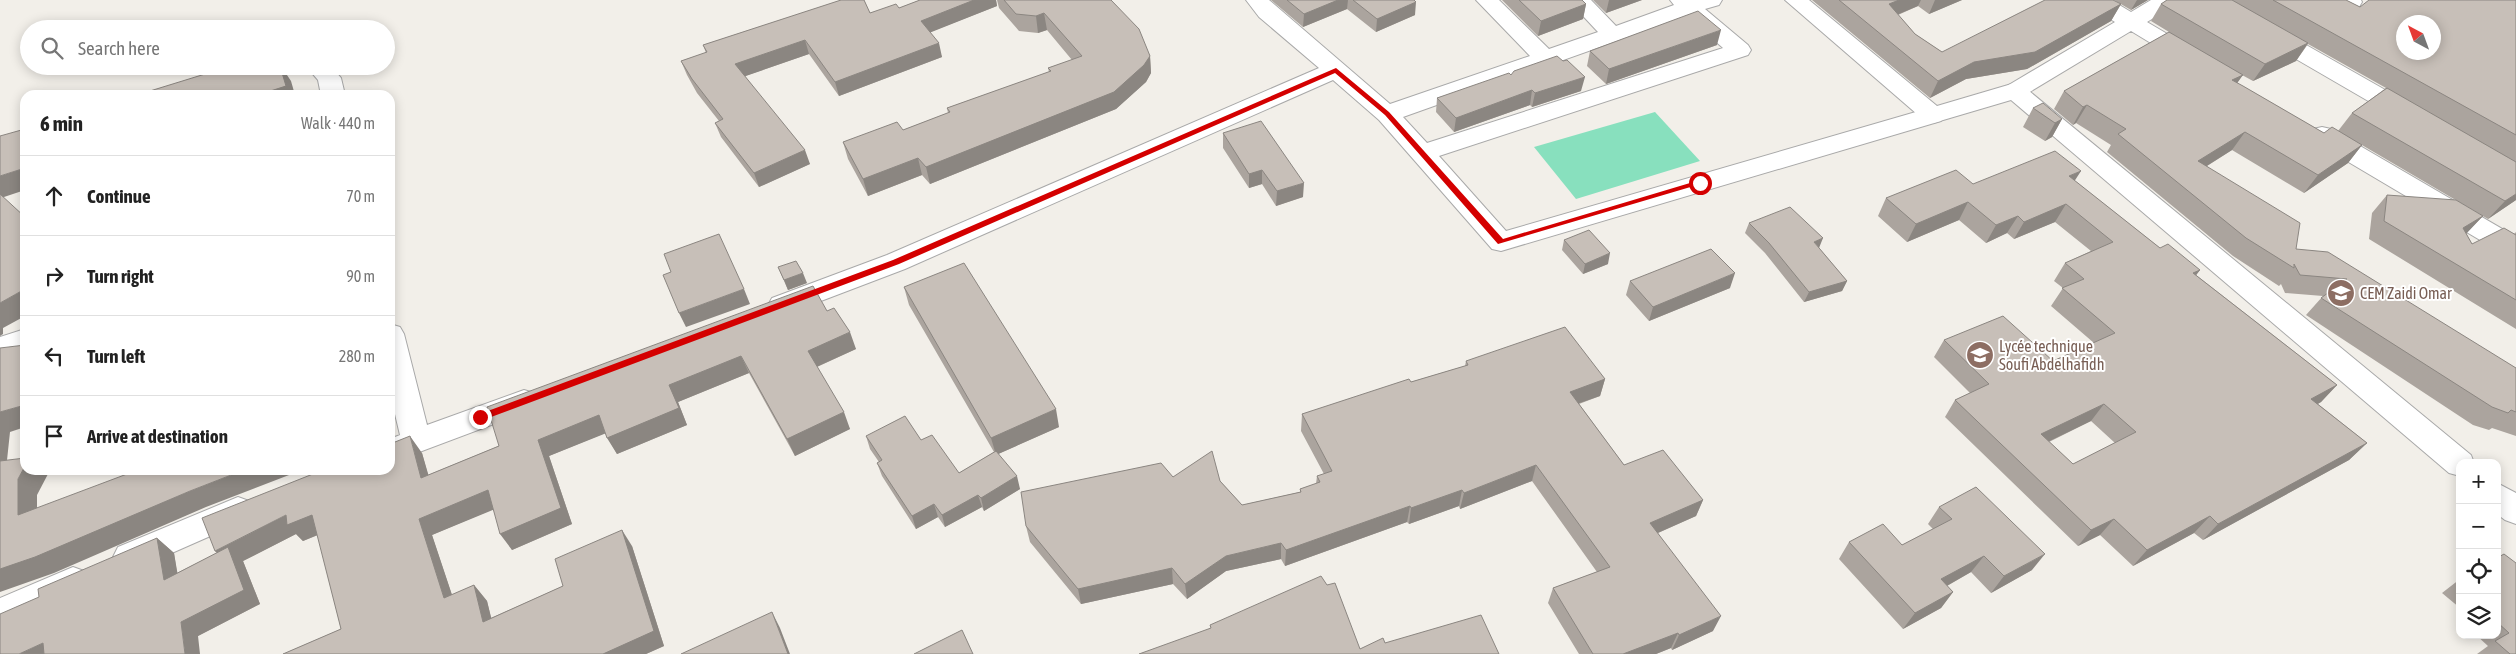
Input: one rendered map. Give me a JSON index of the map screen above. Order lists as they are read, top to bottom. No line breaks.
{"places":{"school or university":["CEM Zaidi Omar","Lycée technique Soufi Abdelhafidh"]},"north":"top left","page":{"search":"Search here","heading":["6 min","Walk · 440 m"],"list":[["Continue","70 m"],["Turn right","90 m"],["Turn left","280 m"],"Arrive at destination"],"map_buttons":["+","−"]}}
